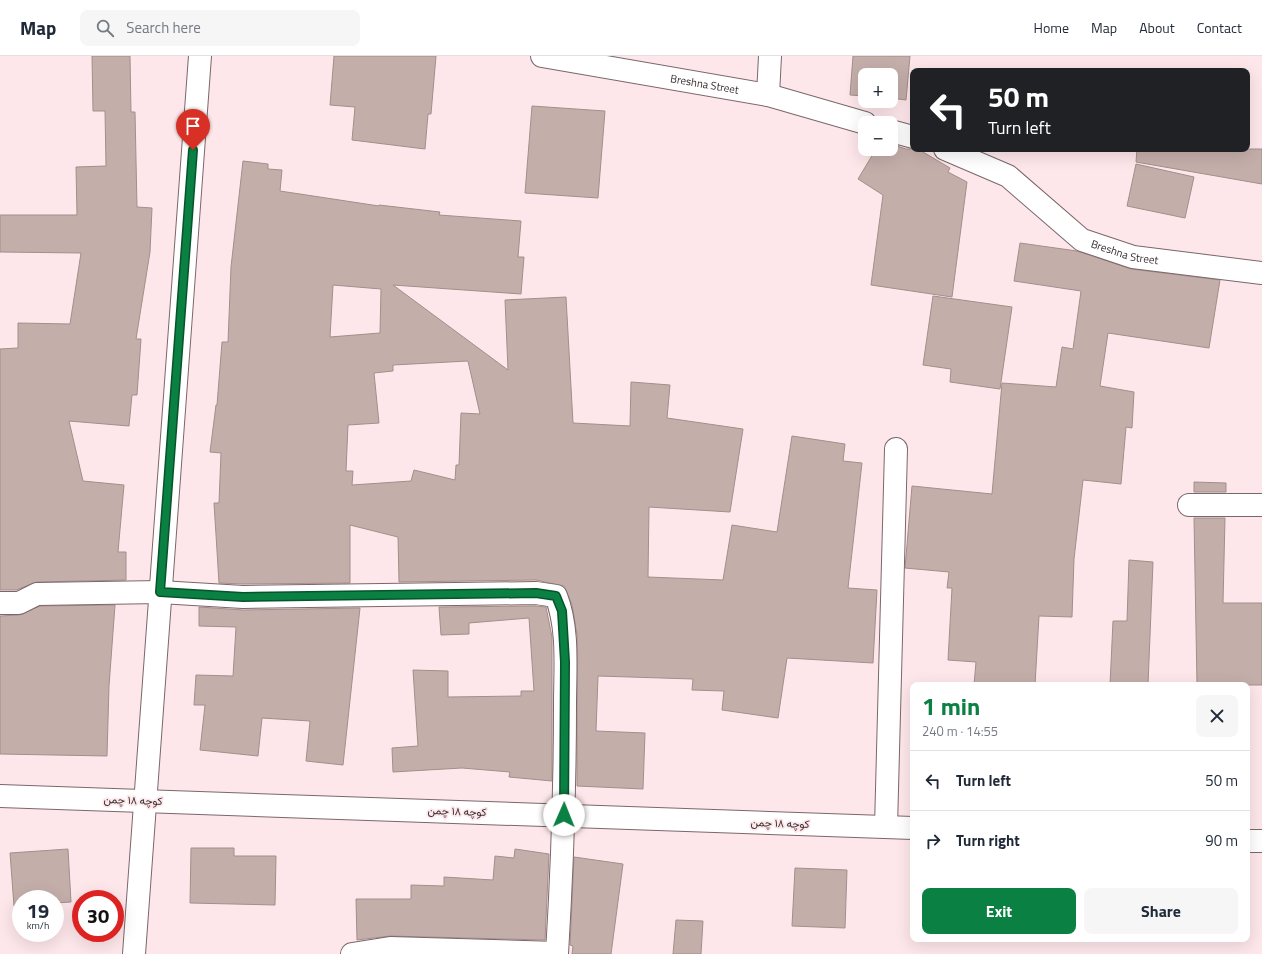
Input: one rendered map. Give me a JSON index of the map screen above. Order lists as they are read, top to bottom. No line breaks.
{"streets":{"street":["Breshna Street","كوچه ١٨ چمن"]},"page":{"header":"Map","search":"Search here","nav":["Home","Map","About","Contact"],"map_buttons":["+","−"],"turn":["50 m","Turn left"],"heading":["1 min","240 m · 14:55"],"list":[{"name":"Turn left","value":"50 m"},{"name":"Turn right","value":"90 m"}],"buttons":["Exit","Share"],"speed":"19 km/h","limit":"30"}}
